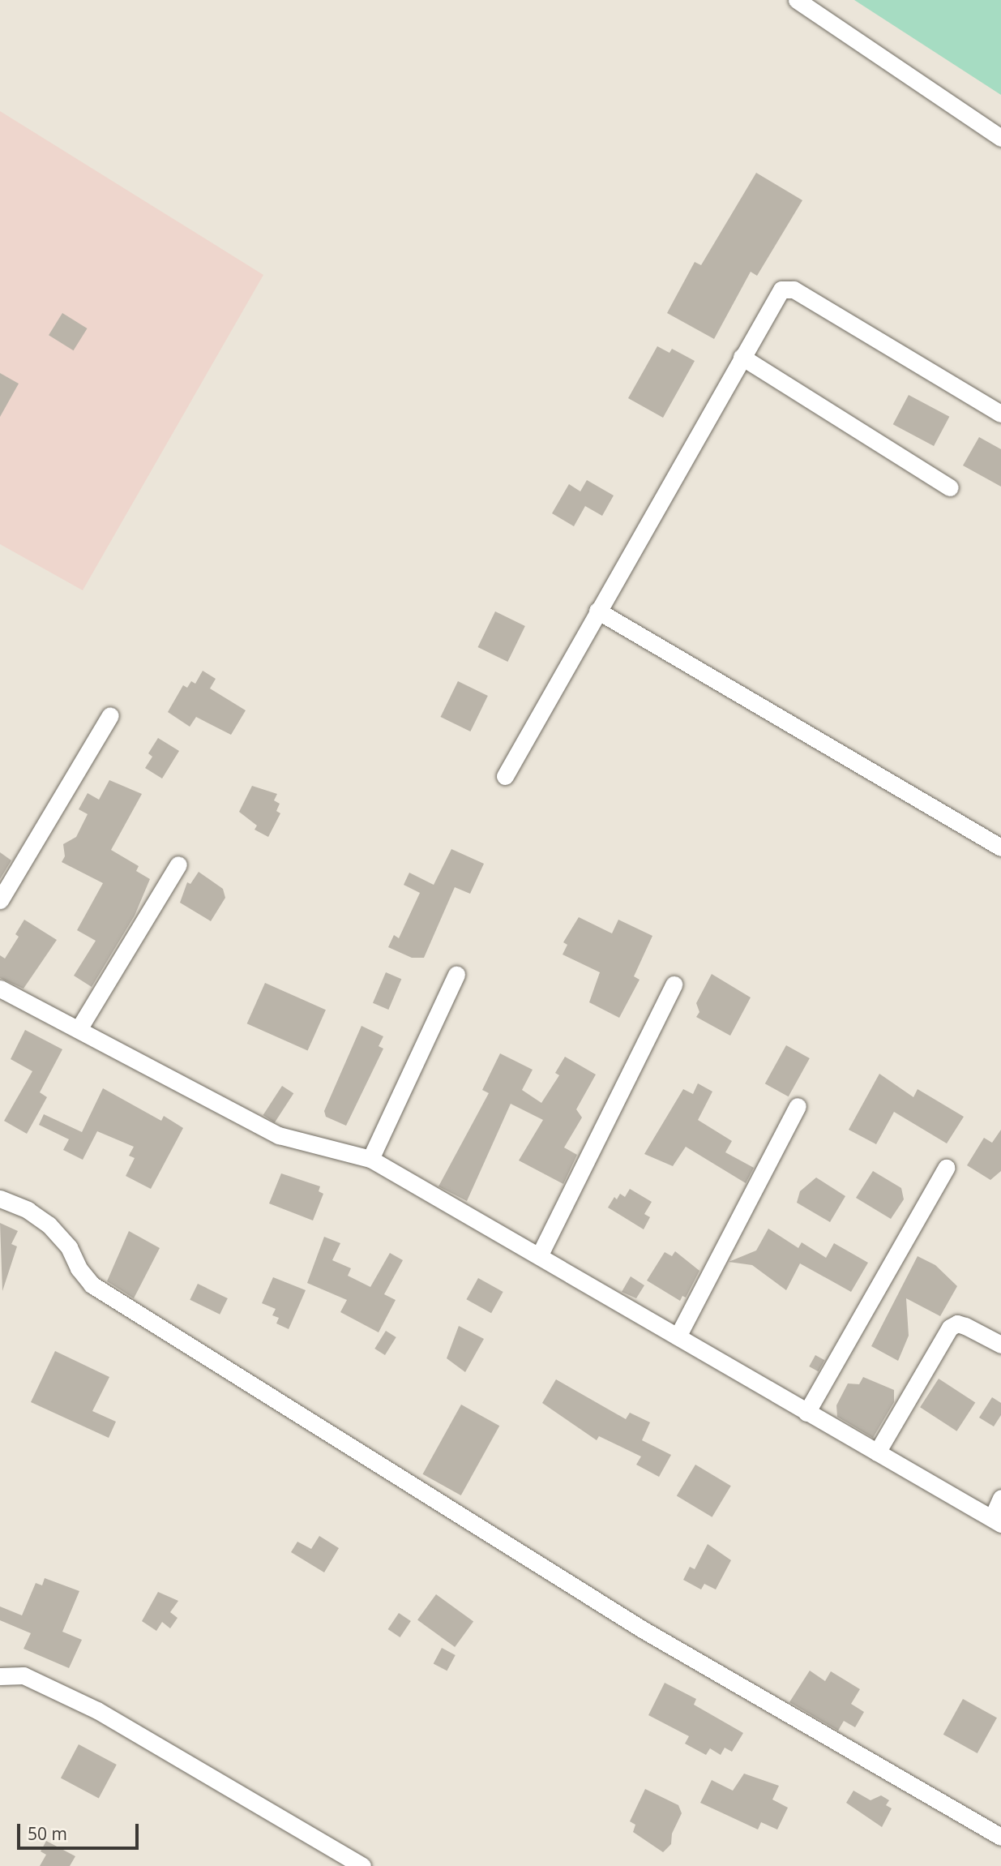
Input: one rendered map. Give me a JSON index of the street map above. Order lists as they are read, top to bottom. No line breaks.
{"scale_bar":"50 m"}
